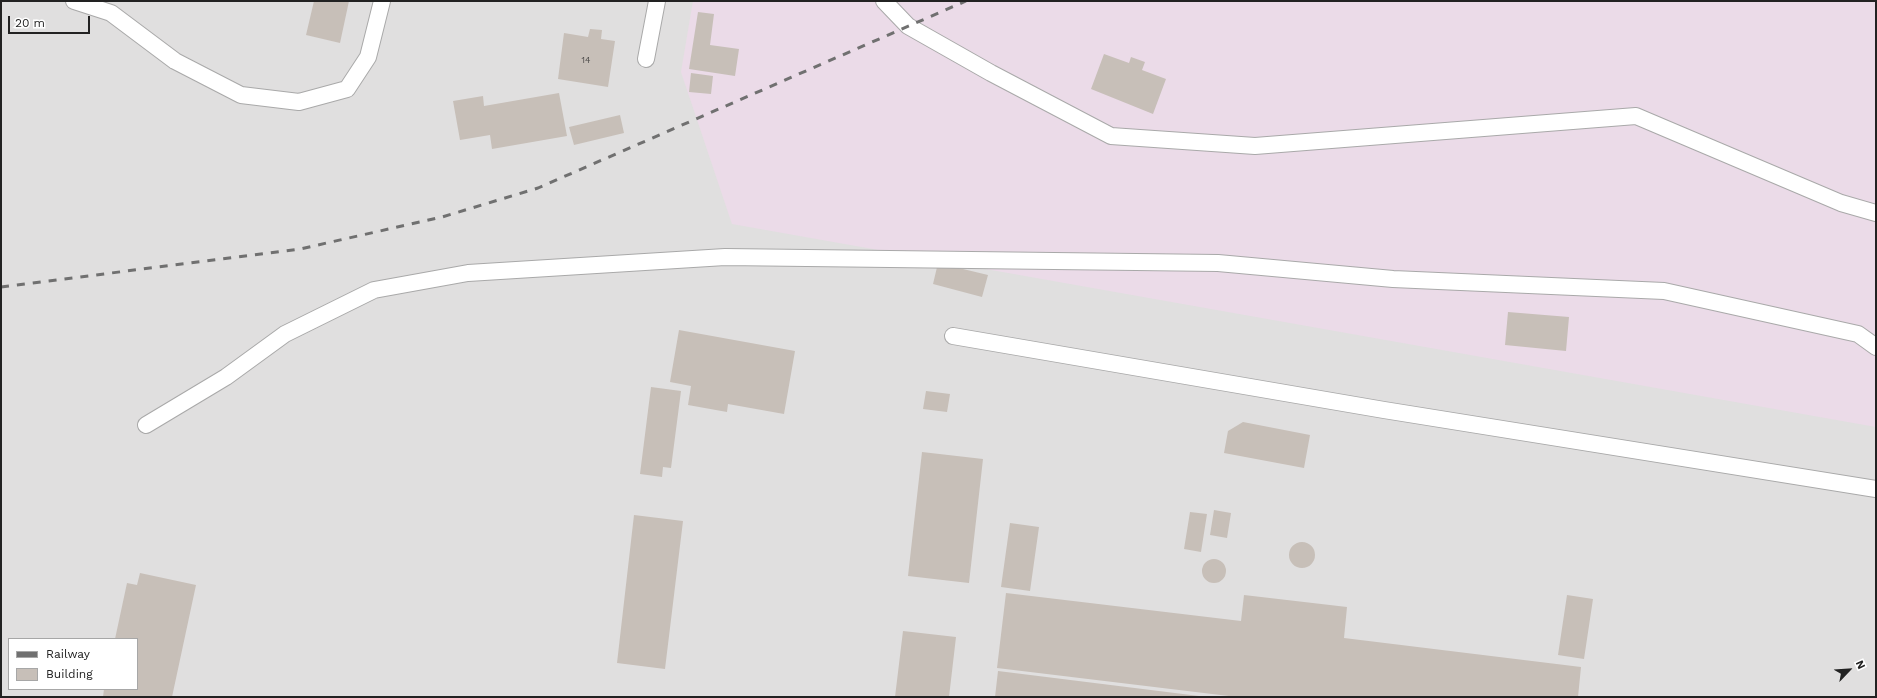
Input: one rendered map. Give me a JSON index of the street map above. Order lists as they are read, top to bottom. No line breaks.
{"house_numbers":["14"],"legend":["Railway","Building"],"scale_bar":"20 m","north":"top right"}
